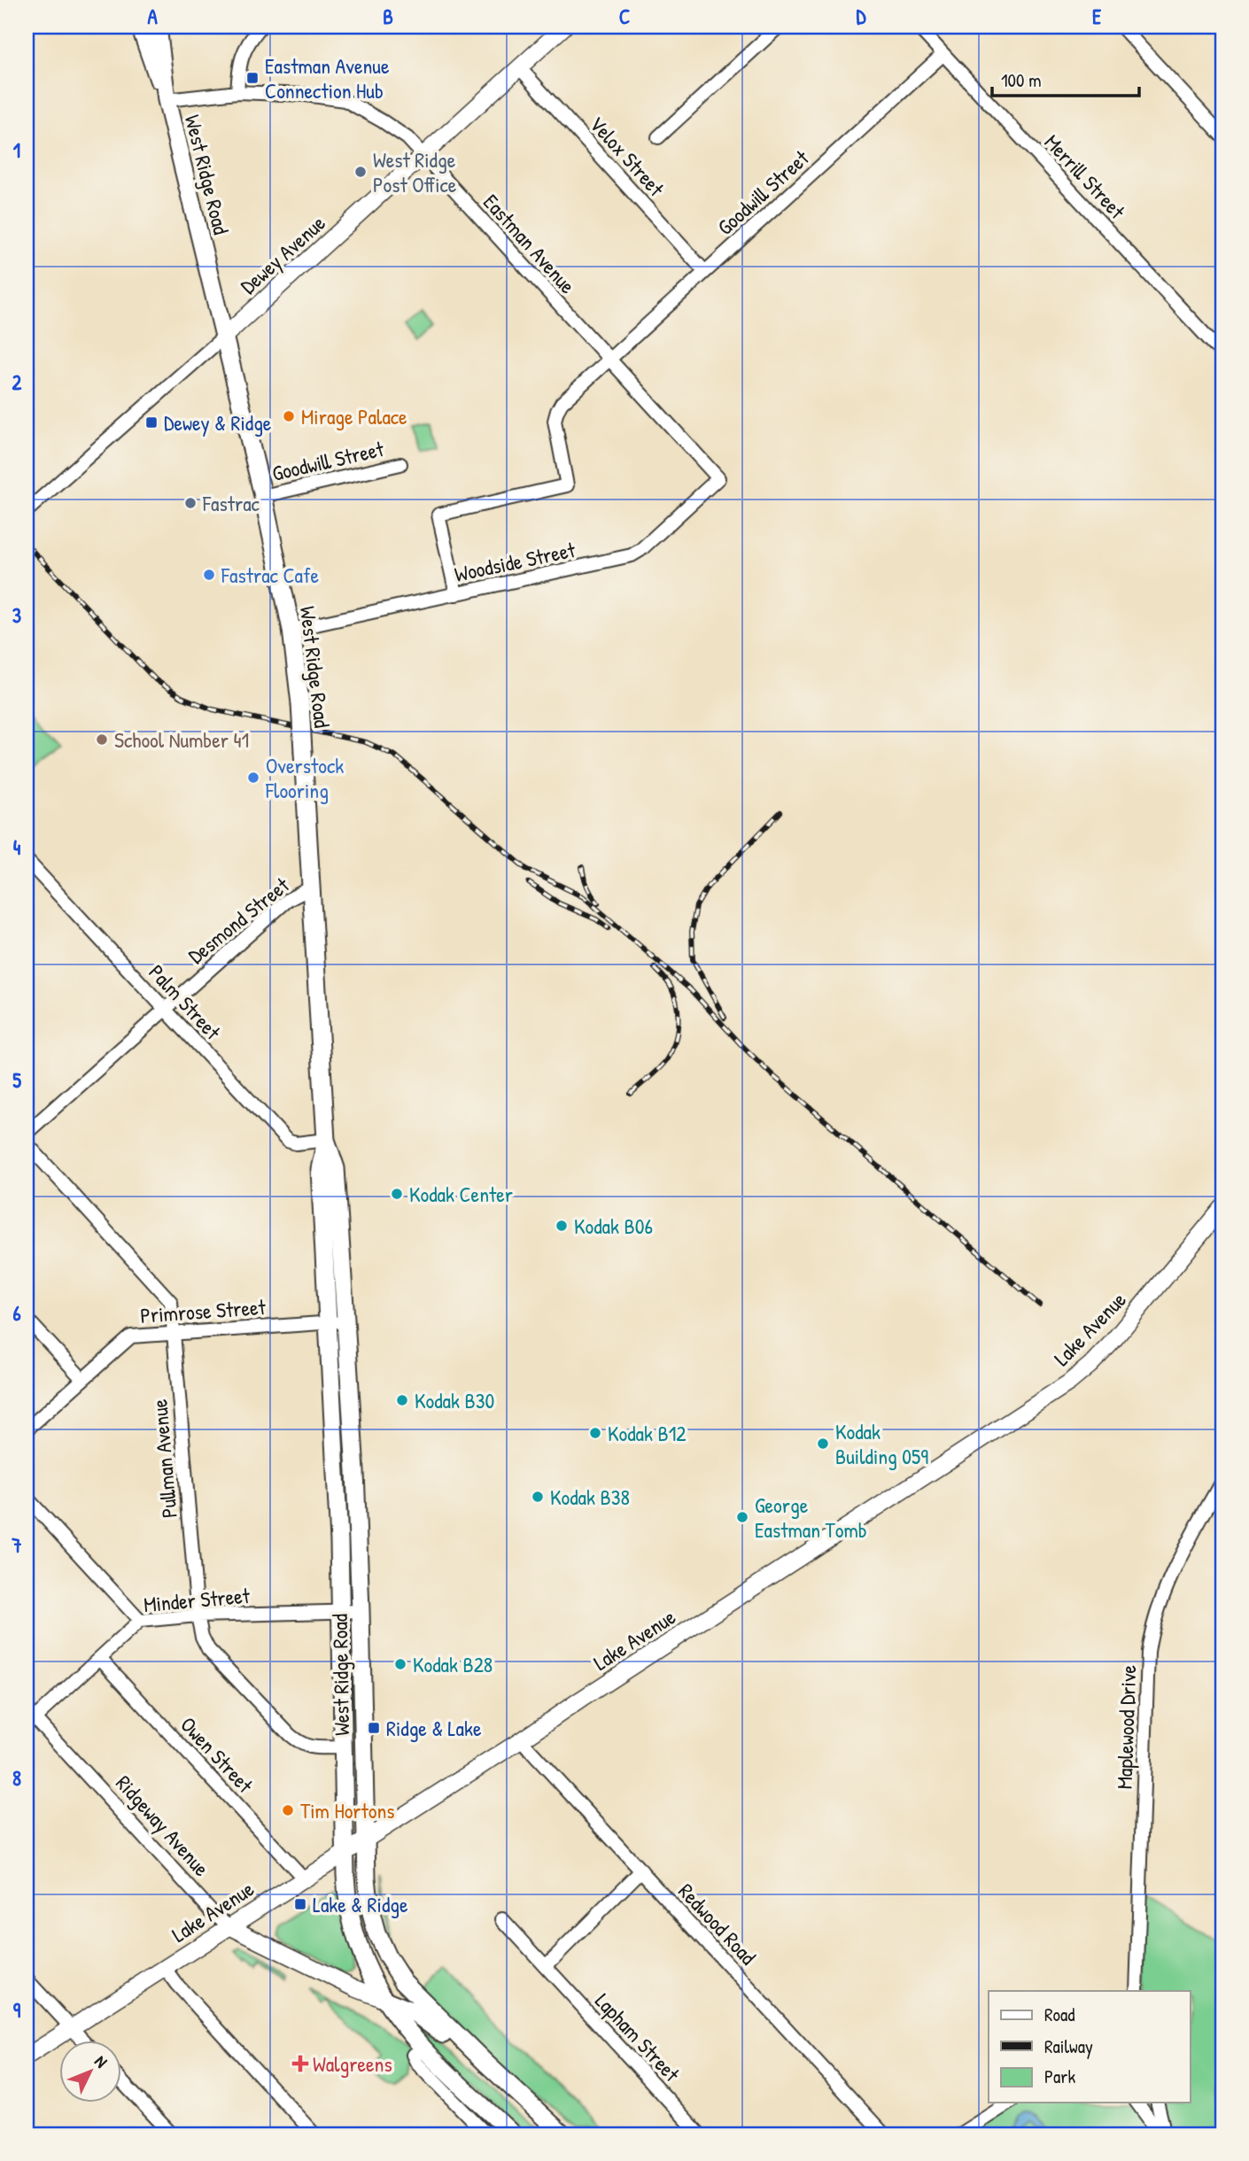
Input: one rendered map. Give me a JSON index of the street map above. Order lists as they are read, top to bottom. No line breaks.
{"streets":{"highway":["West Ridge Road"],"main road":["Dewey Avenue","Lake Avenue","Ridgeway Avenue"],"street":["Velox Street","Merrill Street","Goodwill Street","Eastman Avenue","Woodside Street","Desmond Street","Palm Street","Primrose Street","Pullman Avenue","Minder Street","Maplewood Drive","Owen Street","Redwood Road","Lapham Street"]},"crossings":[["Velox Street","Goodwill Street"],["Velox Street","Dewey Avenue"],["West Ridge Road","Goodwill Street"],["West Ridge Road","Eastman Avenue"],["West Ridge Road","Dewey Avenue"],["West Ridge Road","Woodside Street"],["West Ridge Road","Desmond Street"],["West Ridge Road","Palm Street"],["West Ridge Road","Primrose Street"],["West Ridge Road","Lake Avenue"],["West Ridge Road","Pullman Avenue"],["West Ridge Road","Minder Street"],["West Ridge Road","Ridgeway Avenue"],["Merrill Street","Goodwill Street"],["Goodwill Street","Eastman Avenue"],["Goodwill Street","Woodside Street"],["Eastman Avenue","Dewey Avenue"],["Eastman Avenue","Woodside Street"],["Desmond Street","Palm Street"],["Primrose Street","Pullman Avenue"],["Lake Avenue","Owen Street"],["Lake Avenue","Ridgeway Avenue"],["Lake Avenue","Redwood Road"],["Pullman Avenue","Minder Street"],["Minder Street","Owen Street"],["Minder Street","Ridgeway Avenue"]],"places":{"transit":["Eastman Avenue Connection Hub","Dewey & Ridge","Ridge & Lake","Lake & Ridge"],"other":["West Ridge Post Office","Mirage Palace","Fastrac","Fastrac Cafe","School Number 41","Overstock Flooring","Kodak Center","Kodak B06","Kodak B30","Kodak B12","Kodak Building 059","Kodak B38","George Eastman Tomb","Kodak B28","Tim Hortons"],"health":["Walgreens"]},"legend":["Road","Railway","Park"],"scale_bar":"100 m","north":"top right","grid":{"columns":["A","B","C","D","E"],"rows":["1","2","3","4","5","6","7","8","9"]}}
